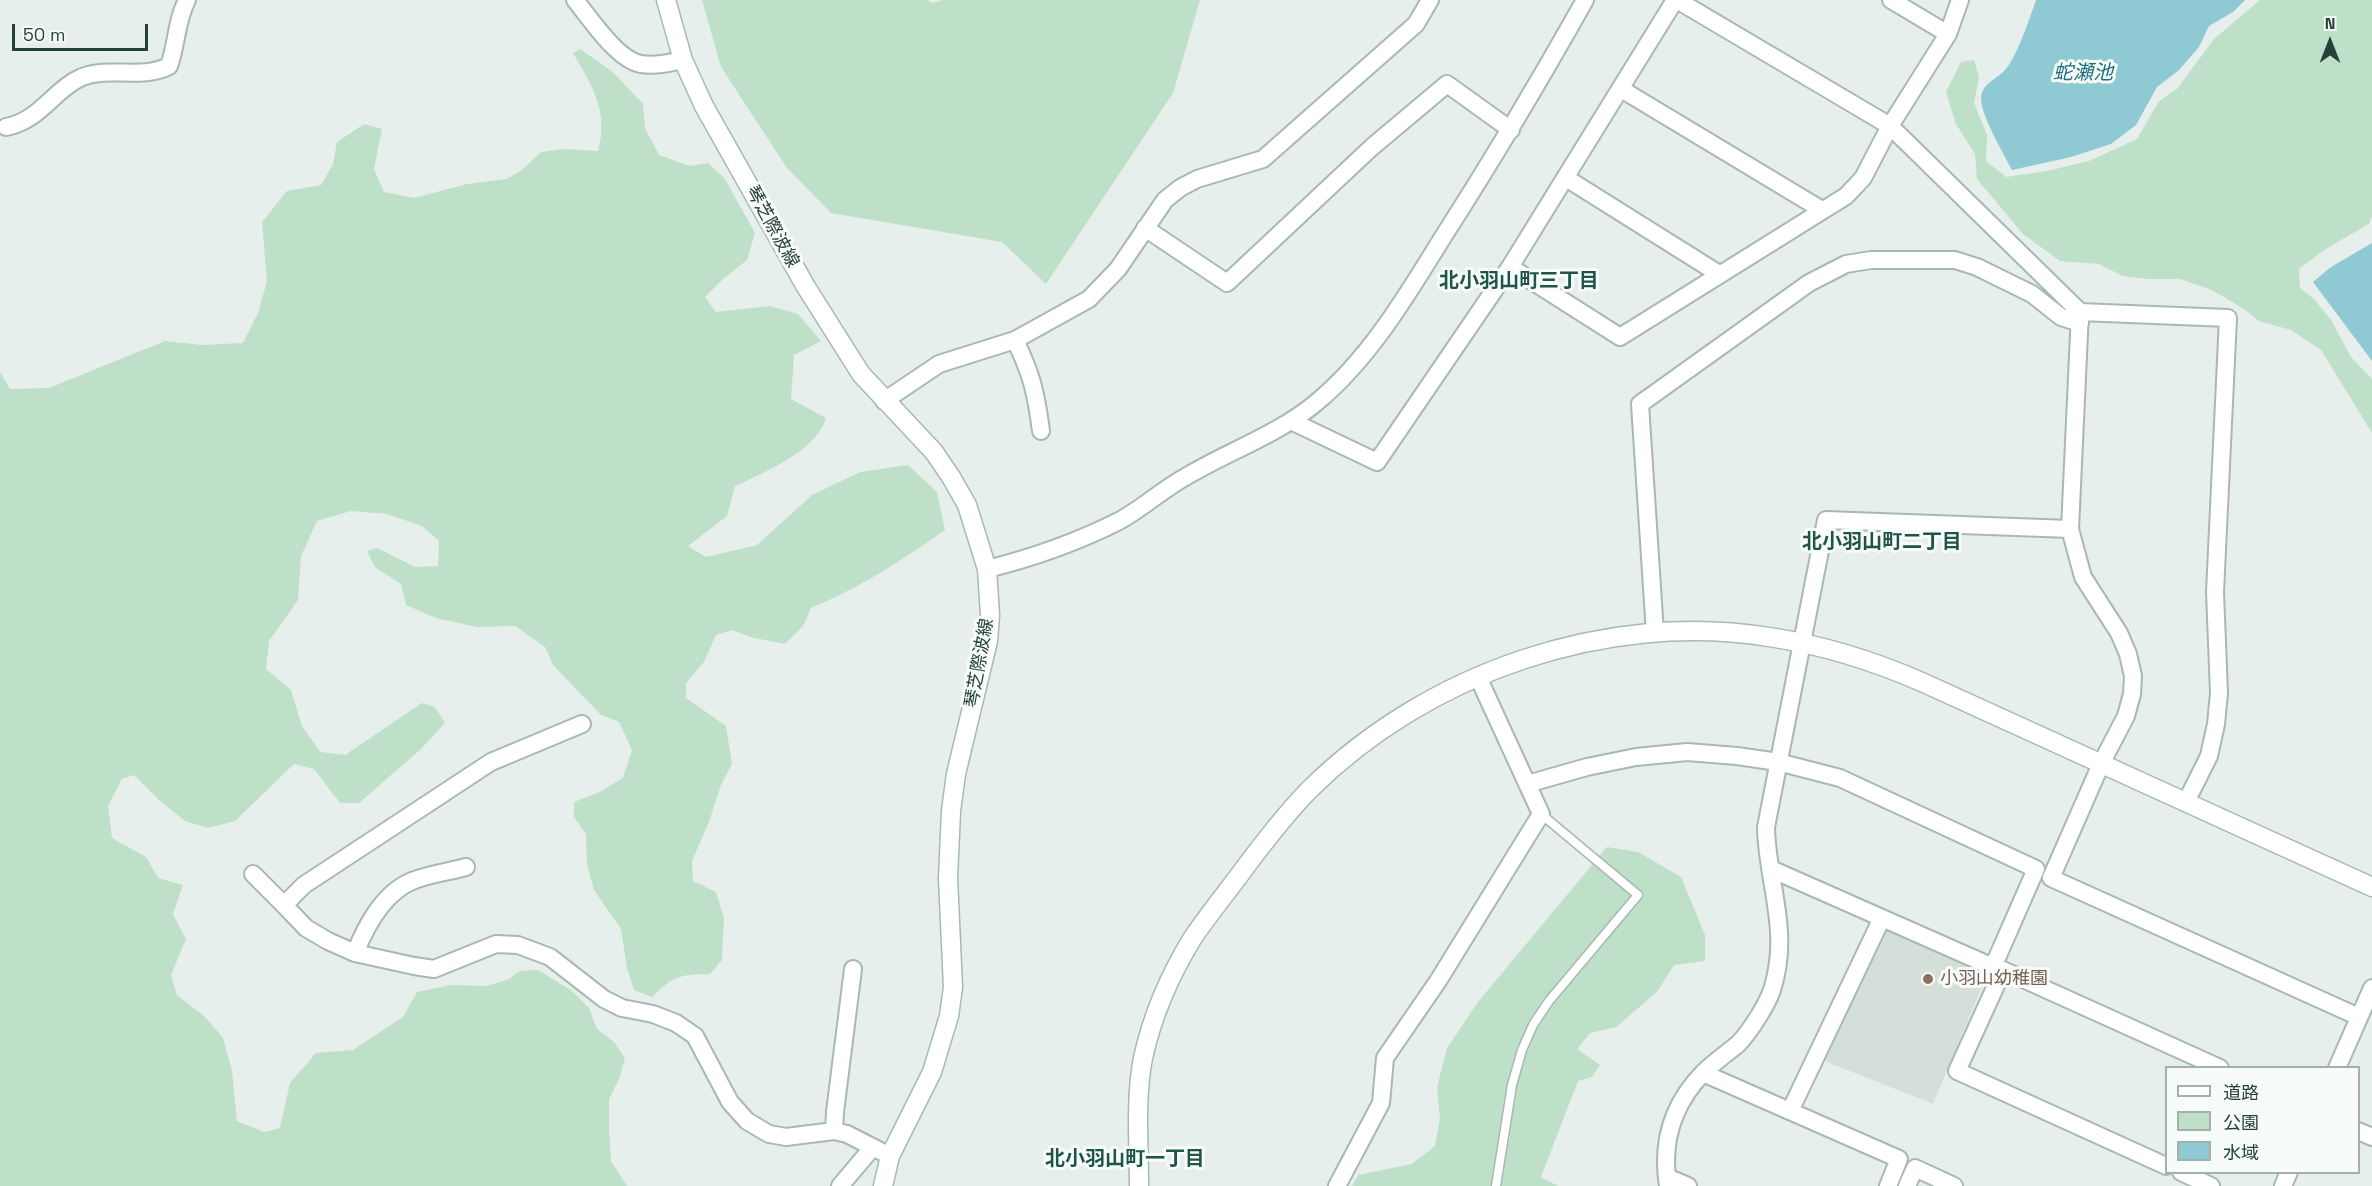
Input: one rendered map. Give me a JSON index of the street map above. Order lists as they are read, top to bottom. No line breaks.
{"streets":{"street":["琴芝際波線"]},"districts":["北小羽山町三丁目","北小羽山町二丁目","北小羽山町一丁目"],"water":["蛇瀬池"],"places":["小羽山幼稚園"],"legend":["道路","公園","水域"],"scale_bar":"50 m","north":"top"}
